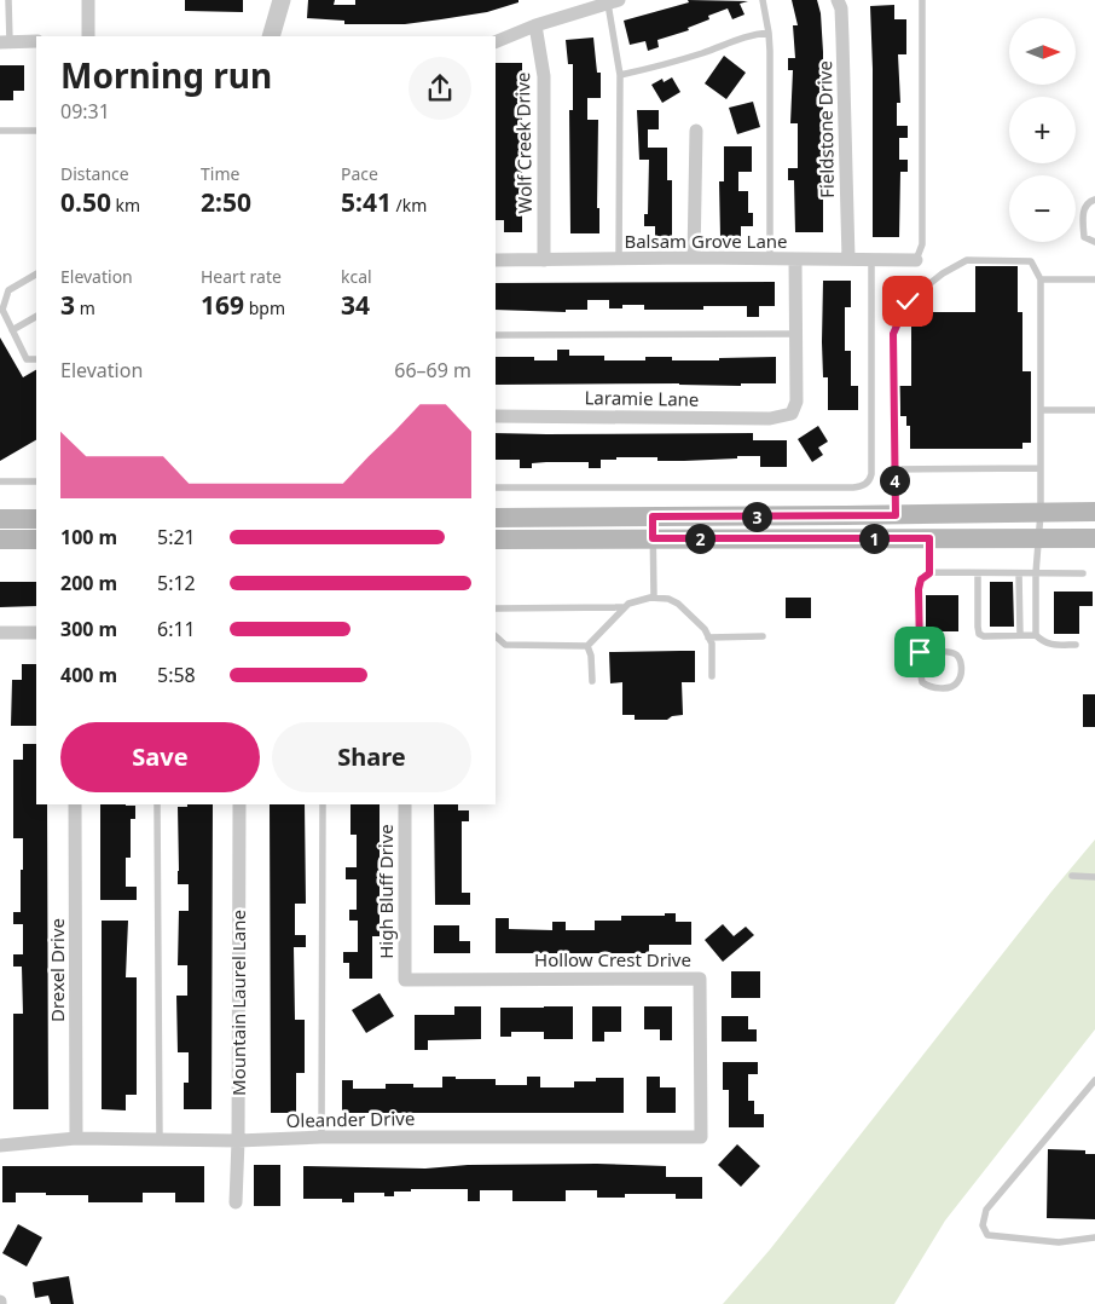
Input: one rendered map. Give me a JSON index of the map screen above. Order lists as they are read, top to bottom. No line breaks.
{"streets":{"street":["Fieldstone Drive","Wolf Creek Drive","Balsam Grove Lane","Laramie Lane","High Bluff Drive","Hollow Crest Drive","Drexel Drive","Mountain Laurel Lane","Oleander Drive"]},"crossings":[["Fieldstone Drive","Balsam Grove Lane"],["Wolf Creek Drive","Balsam Grove Lane"],["High Bluff Drive","Hollow Crest Drive"],["Hollow Crest Drive","Oleander Drive"],["Drexel Drive","Oleander Drive"],["Mountain Laurel Lane","Oleander Drive"]],"north":"right","page":{"map_buttons":["+","−"],"heading":["Morning run","09:31"],"stats":[["Distance","0.50 km"],["Time","2:50"],["Pace","5:41 /km"],["Elevation","3 m"],["Heart rate","169 bpm"],["kcal","34"]],"chart":["Elevation","66–69 m"],"pins":["4","3","1","2"],"list":[{"name":"100 m","note":"5:21"},{"name":"200 m","note":"5:12"},{"name":"300 m","note":"6:11"},{"name":"400 m","note":"5:58"}],"buttons":["Save","Share"]}}
